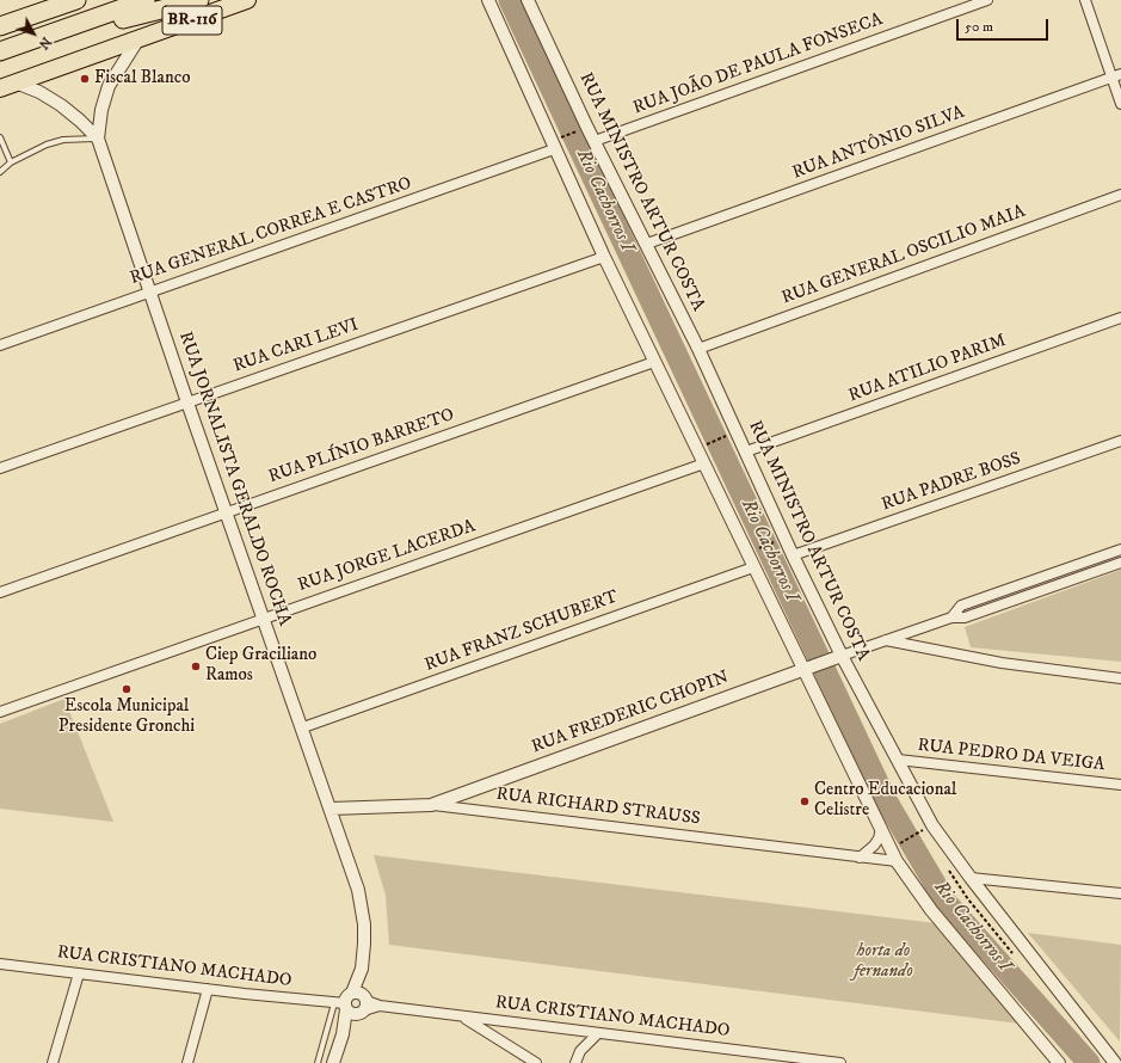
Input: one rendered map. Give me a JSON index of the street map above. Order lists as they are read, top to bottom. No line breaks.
{"streets":{"highway":["BR-116"],"street":["RUA JOÃO DE PAULA FONSECA","RUA ANTÔNIO SILVA","RUA MINISTRO ARTUR COSTA","RUA GENERAL CORREA E CASTRO","RUA GENERAL OSCILIO MAIA","RUA CARI LEVI","RUA ATILIO PARIM","RUA PLÍNIO BARRETO","RUA JORNALISTA GERALDO ROCHA","RUA PADRE BOSS","RUA JORGE LACERDA","RUA FRANZ SCHUBERT","RUA FREDERIC CHOPIN","RUA PEDRO DA VEIGA","RUA RICHARD STRAUSS","RUA CRISTIANO MACHADO"]},"crossings":[["BR-116","RUA JORNALISTA GERALDO ROCHA"],["RUA JOÃO DE PAULA FONSECA","RUA MINISTRO ARTUR COSTA"],["RUA ANTÔNIO SILVA","RUA MINISTRO ARTUR COSTA"],["RUA MINISTRO ARTUR COSTA","RUA GENERAL OSCILIO MAIA"],["RUA MINISTRO ARTUR COSTA","RUA ATILIO PARIM"],["RUA MINISTRO ARTUR COSTA","RUA PADRE BOSS"],["RUA MINISTRO ARTUR COSTA","RUA FREDERIC CHOPIN"],["RUA MINISTRO ARTUR COSTA","RUA PEDRO DA VEIGA"],["RUA GENERAL CORREA E CASTRO","RUA JORNALISTA GERALDO ROCHA"],["RUA CARI LEVI","RUA JORNALISTA GERALDO ROCHA"],["RUA PLÍNIO BARRETO","RUA JORNALISTA GERALDO ROCHA"],["RUA JORNALISTA GERALDO ROCHA","RUA JORGE LACERDA"],["RUA JORNALISTA GERALDO ROCHA","RUA FRANZ SCHUBERT"],["RUA JORNALISTA GERALDO ROCHA","RUA RICHARD STRAUSS"],["RUA JORNALISTA GERALDO ROCHA","RUA CRISTIANO MACHADO"],["RUA FREDERIC CHOPIN","RUA RICHARD STRAUSS"]],"water":["Rio Cachorros I"],"parks":["horta do fernando"],"places":["Fiscal Blanco","Ciep Graciliano Ramos","Escola Municipal Presidente Gronchi","Centro Educacional Celistre"],"scale_bar":"50 m","north":"bottom right"}
